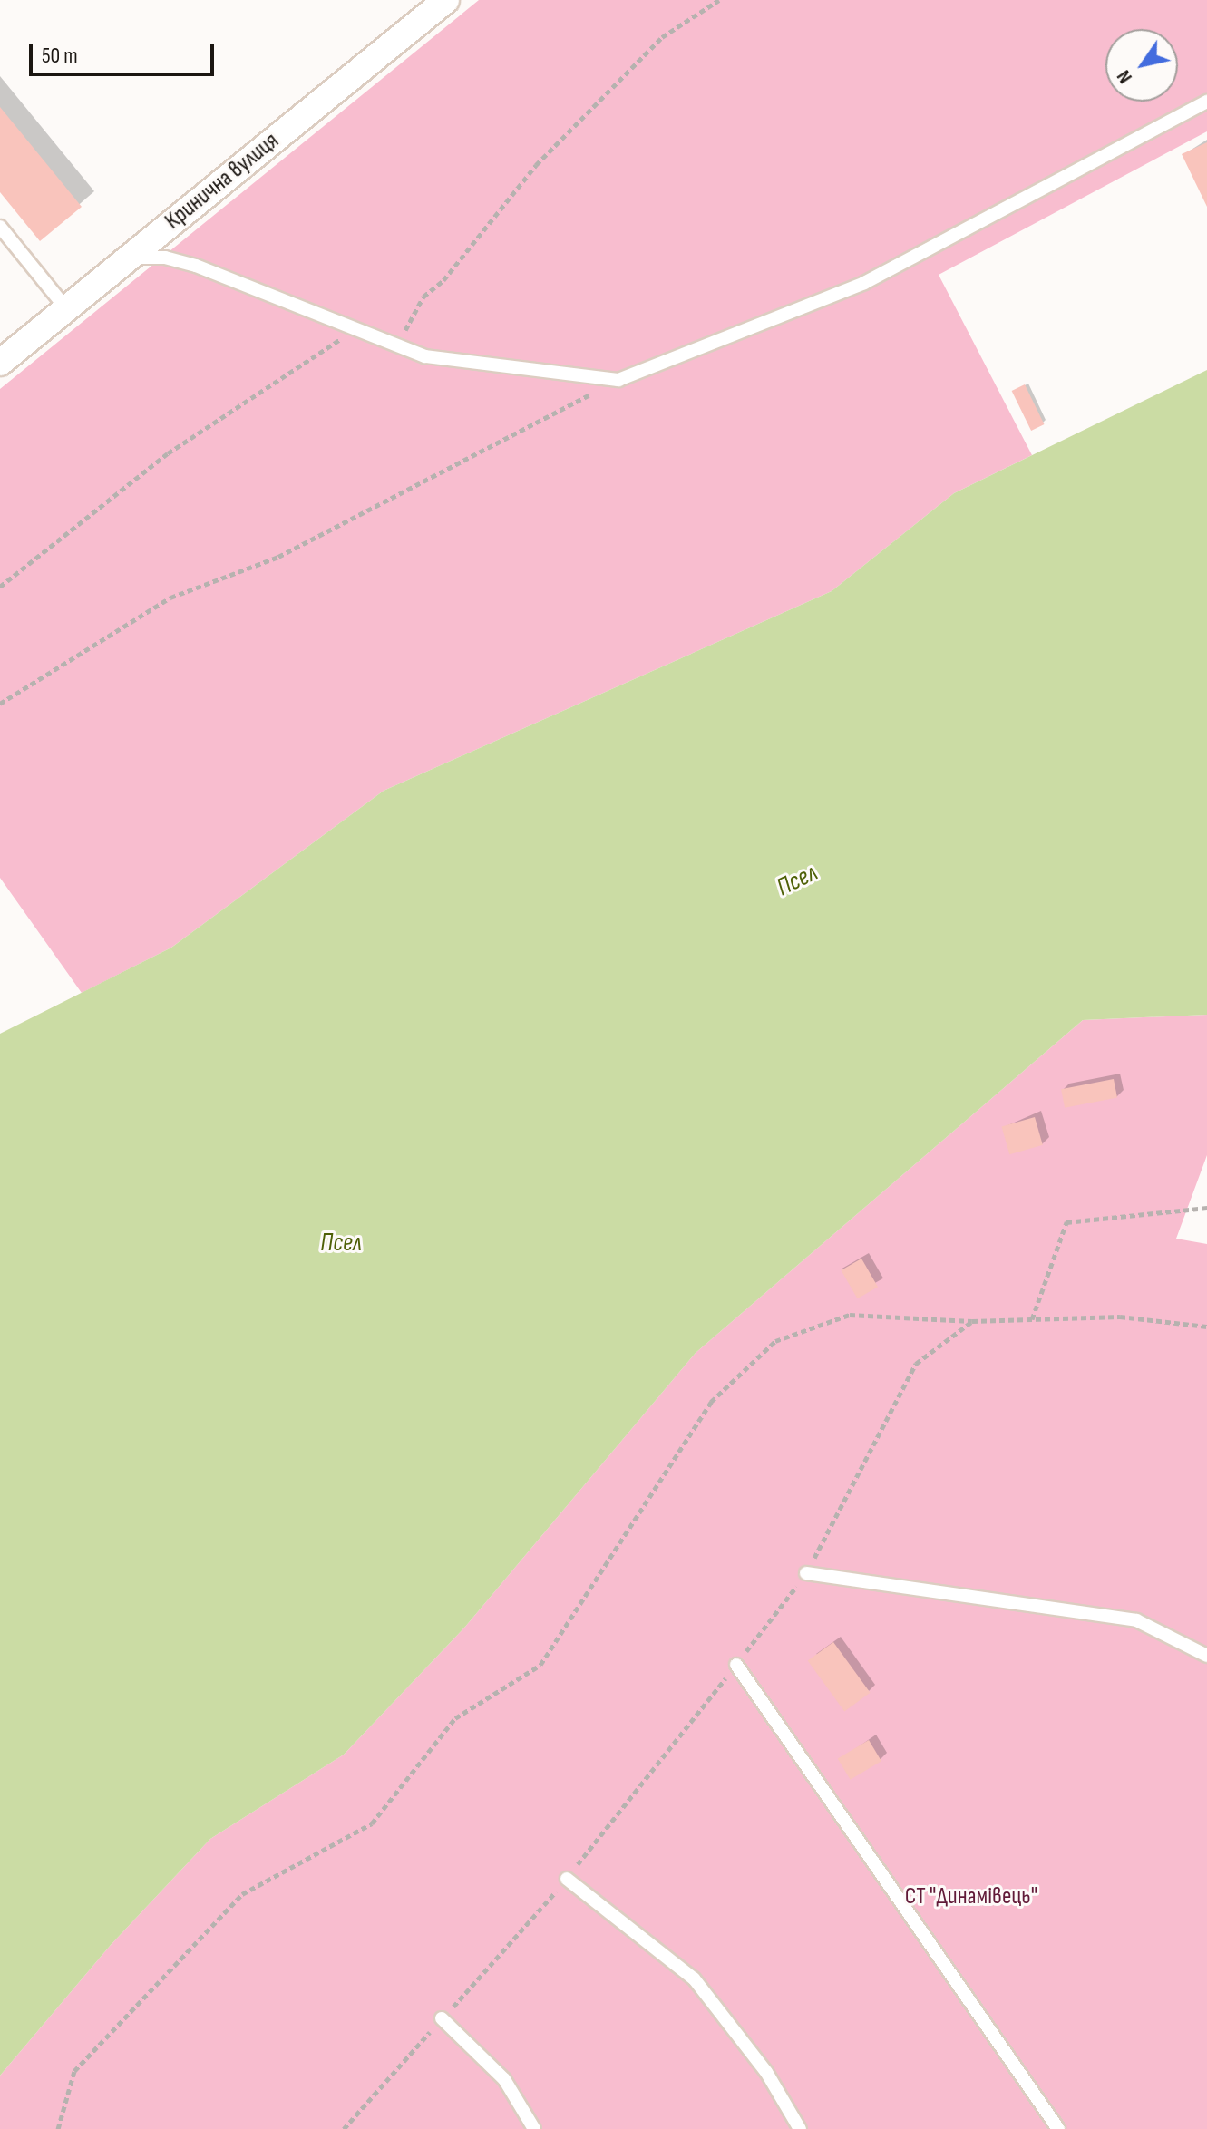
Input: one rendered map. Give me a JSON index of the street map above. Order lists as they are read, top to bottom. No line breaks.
{"streets":{"street":["Кринична вулиця"]},"water":["Псел"],"parks":["СТ \"Динамівець\""],"scale_bar":"50 m","north":"bottom left"}
